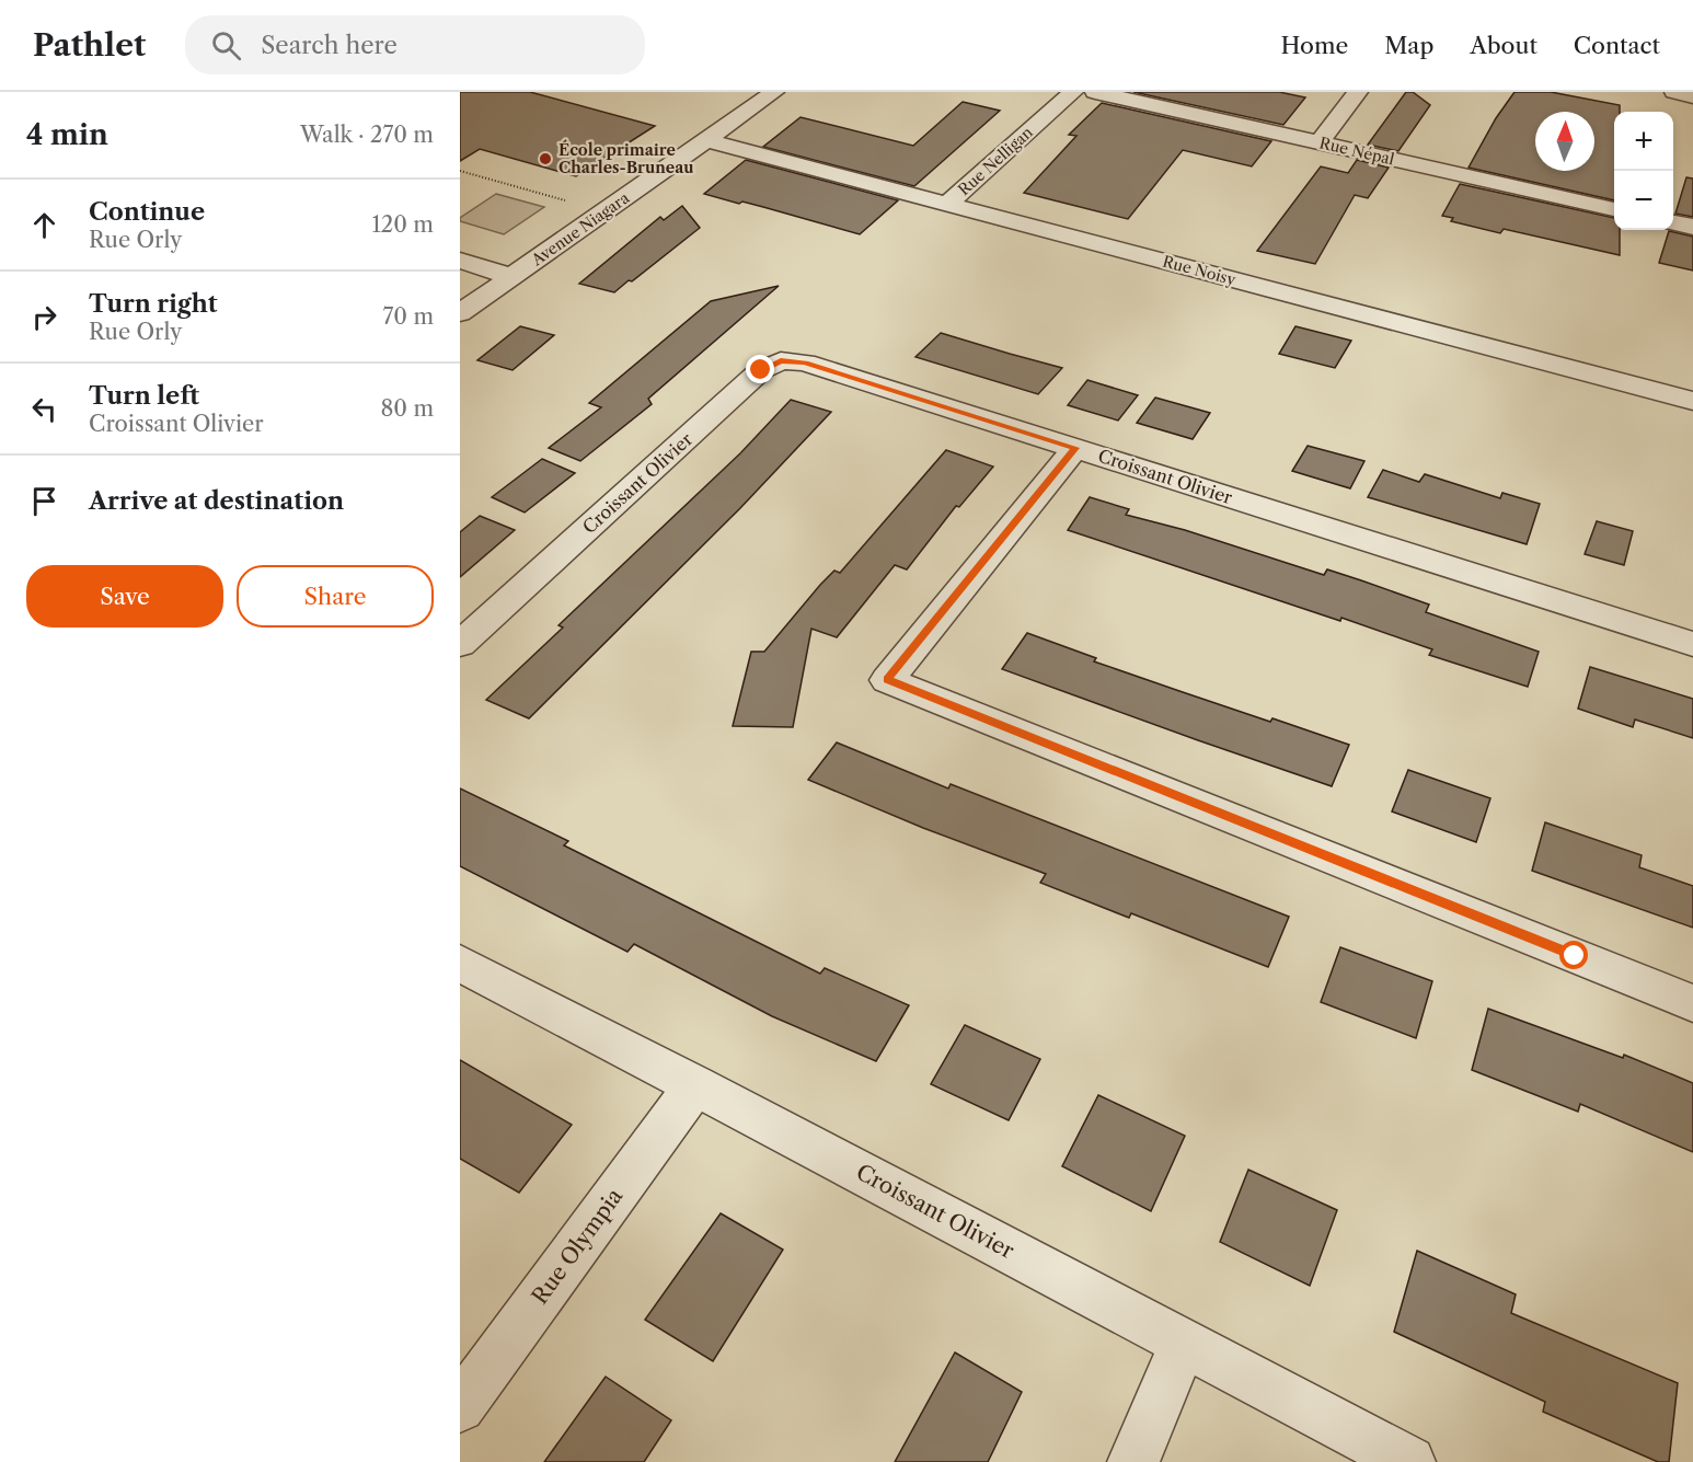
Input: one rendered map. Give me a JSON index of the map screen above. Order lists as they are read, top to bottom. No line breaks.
{"streets":{"street":["Rue Népal","Rue Nelligan","Avenue Niagara","Rue Noisy","Croissant Olivier","Rue Olympia"]},"crossings":[["Rue Nelligan","Rue Noisy"],["Avenue Niagara","Rue Noisy"],["Croissant Olivier","Rue Olympia"]],"places":["École primaire Charles-Bruneau"],"north":"top","page":{"header":"Pathlet","search":"Search here","nav":["Home","Map","About","Contact"],"heading":["4 min","Walk · 270 m"],"map_buttons":["+","−"],"list":[["Continue","Rue Orly","120 m"],["Turn right","Rue Orly","70 m"],["Turn left","Croissant Olivier","80 m"],"Arrive at destination"],"buttons":["Save","Share"]}}
